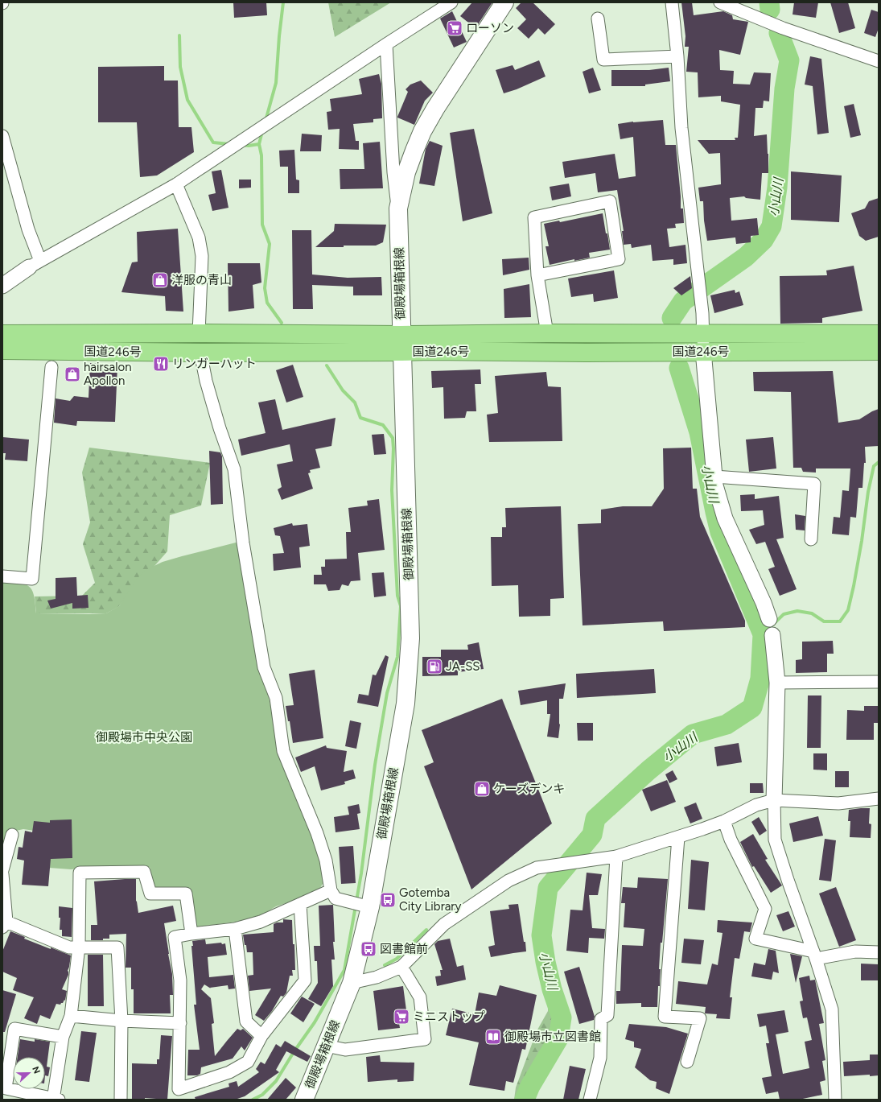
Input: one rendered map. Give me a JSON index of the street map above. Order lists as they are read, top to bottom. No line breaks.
{"streets":{"highway":["国道246号"],"main road":["御殿場箱根線"]},"crossings":[["御殿場箱根線","国道246号"]],"water":["小山川"],"parks":["御殿場市中央公園"],"places":{"supermarket":["ローソン","ミニストップ"],"shop":["洋服の青山","hairsalon Apollon","ケーズデンキ"],"restaurant":["リンガーハット"],"fuel station":["JA-SS"],"bus stop":["Gotemba City Library","図書館前"],"library":["御殿場市立図書館"]},"north":"right"}
